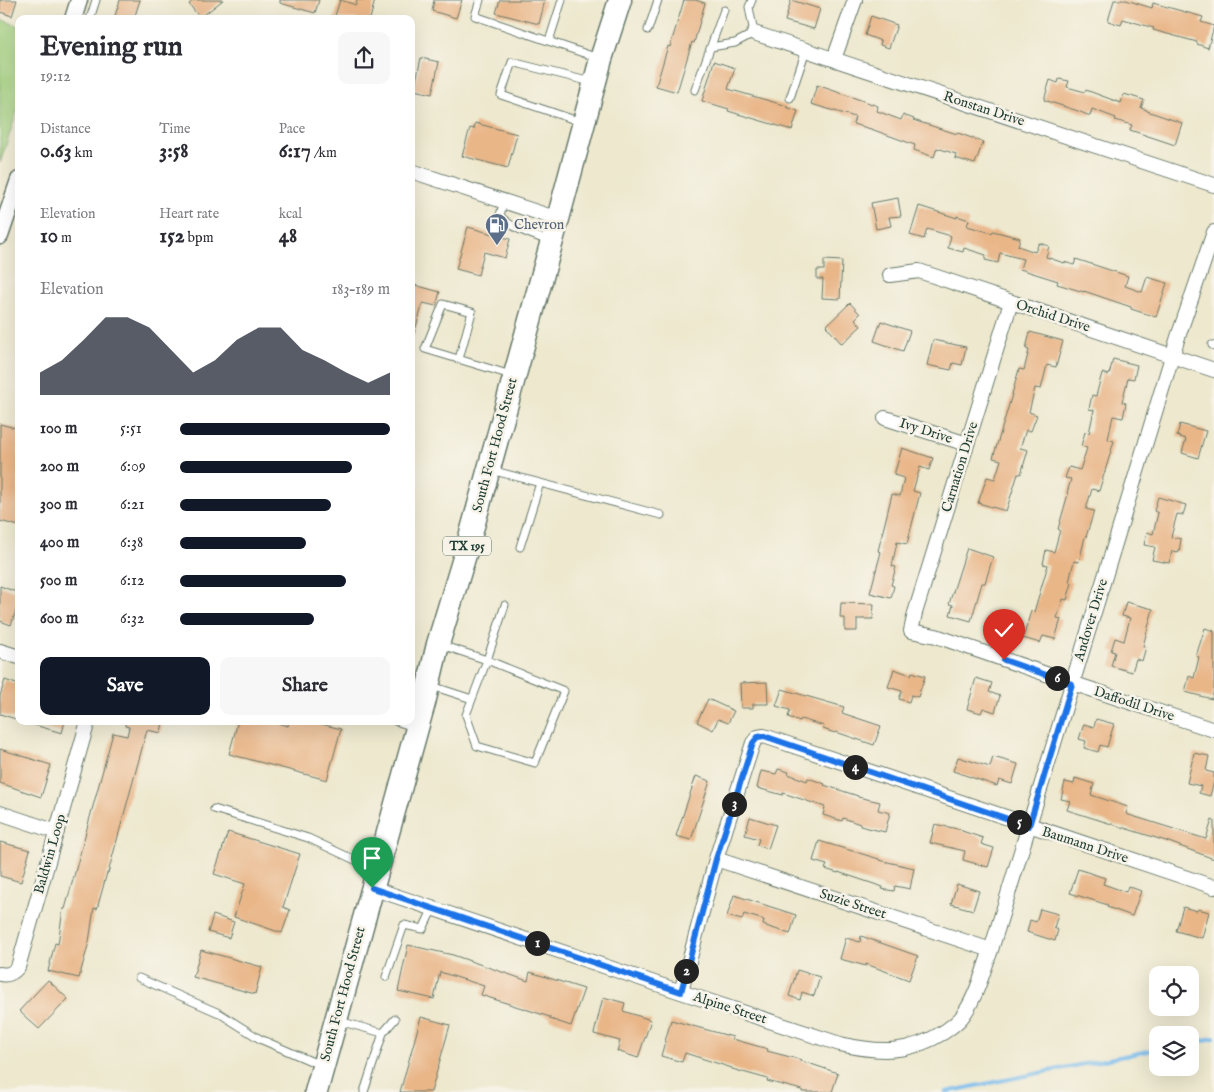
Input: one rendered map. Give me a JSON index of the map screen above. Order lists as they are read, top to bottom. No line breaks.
{"streets":{"highway":["South Fort Hood Street","TX 195"],"street":["Ronstan Drive","Orchid Drive","Ivy Drive","Carnation Drive","Andover Drive","Daffodil Drive","Baumann Drive","Baldwin Loop","Suzie Street","Alpine Street"]},"crossings":[["Orchid Drive","Carnation Drive"],["Orchid Drive","Andover Drive"],["Ivy Drive","Carnation Drive"],["South Fort Hood Street","Alpine Street"],["Carnation Drive","Daffodil Drive"],["Andover Drive","Daffodil Drive"],["Andover Drive","Baumann Drive"],["Andover Drive","Suzie Street"],["Andover Drive","Alpine Street"],["Baumann Drive","Suzie Street"]],"places":{"fuel station":["Chevron"]},"page":{"heading":["Evening run","19:12"],"stats":[["Distance","0.63 km"],["Time","3:58"],["Pace","6:17 /km"],["Elevation","10 m"],["Heart rate","152 bpm"],["kcal","48"]],"chart":["Elevation","183–189 m"],"list":[{"name":"100 m","note":"5:51"},{"name":"200 m","note":"6:09"},{"name":"300 m","note":"6:21"},{"name":"400 m","note":"6:38"},{"name":"500 m","note":"6:12"},{"name":"600 m","note":"6:32"}],"buttons":["Save","Share"],"pins":["6","4","3","5","1","2"]}}
